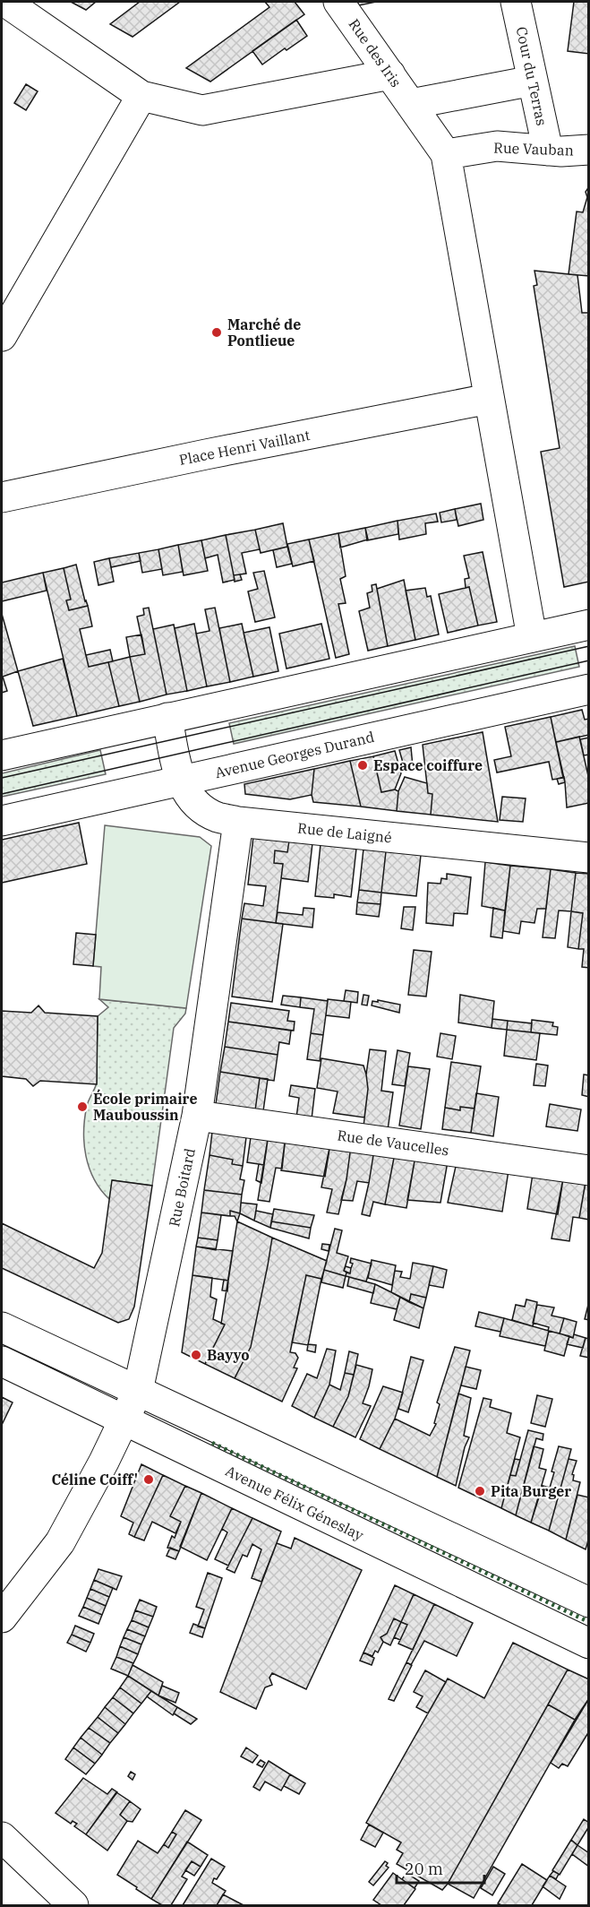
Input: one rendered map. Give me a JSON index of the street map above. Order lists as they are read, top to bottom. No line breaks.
{"streets":{"street":["Rue des Iris","Cour du Terras","Rue Vauban","Place Henri Vaillant","Avenue Georges Durand","Rue de Laigné","Rue de Vaucelles","Rue Boitard","Avenue Félix Géneslay"]},"crossings":[["Rue des Iris","Rue Vauban"],["Cour du Terras","Rue Vauban"],["Avenue Georges Durand","Rue de Laigné"],["Rue de Laigné","Rue Boitard"],["Rue de Vaucelles","Rue Boitard"],["Rue Boitard","Avenue Félix Géneslay"]],"places":["Marché de Pontlieue","Espace coiffure","École primaire Mauboussin","Bayyo","Céline Coiff'","Pita Burger"],"scale_bar":"20 m"}
